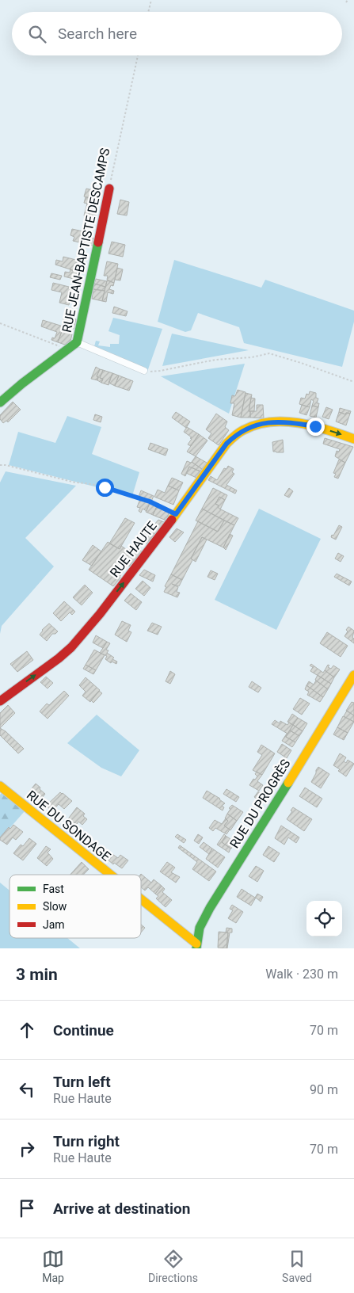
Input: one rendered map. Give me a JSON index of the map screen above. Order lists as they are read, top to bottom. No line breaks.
{"streets":{"street":["RUE JEAN-BAPTISTE DESCAMPS","RUE HAUTE","RUE DU PROGRÈS","RUE DU SONDAGE"]},"crossings":[["RUE DU PROGRÈS","RUE DU SONDAGE"]],"one_way":["RUE HAUTE"],"legend":["Fast","Slow","Jam"],"page":{"search":"Search here","heading":["3 min","Walk · 230 m"],"list":[["Continue","70 m"],["Turn left","Rue Haute","90 m"],["Turn right","Rue Haute","70 m"],"Arrive at destination"],"nav":["Map","Directions","Saved"]}}
